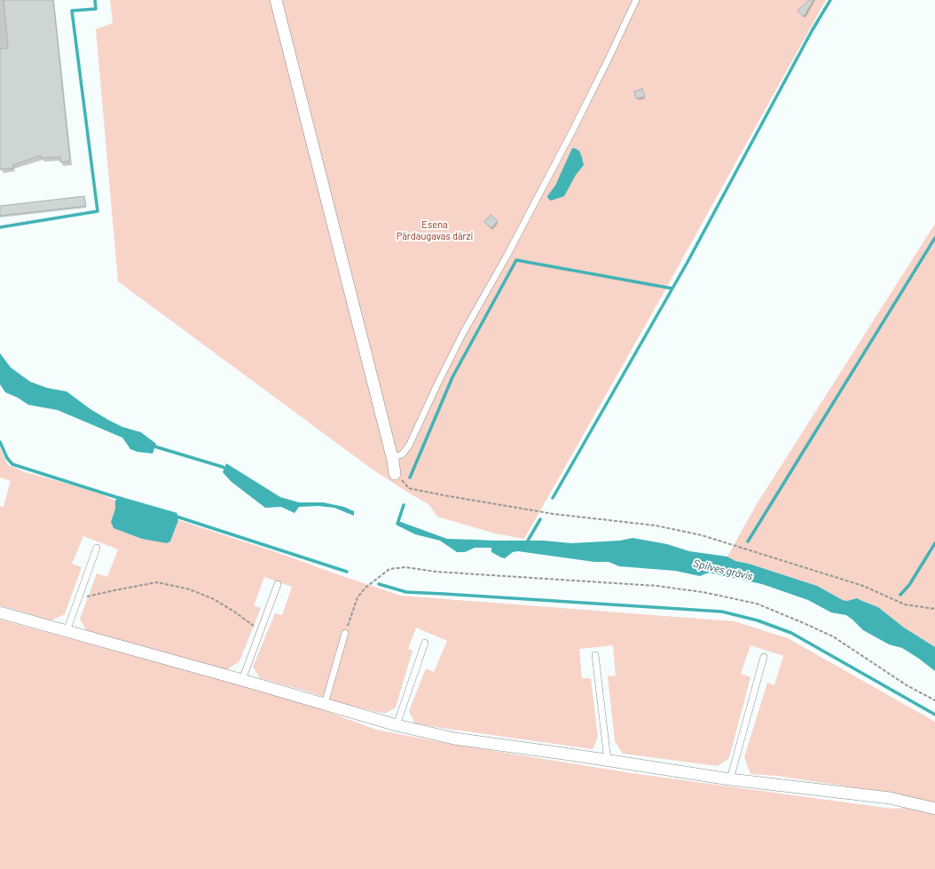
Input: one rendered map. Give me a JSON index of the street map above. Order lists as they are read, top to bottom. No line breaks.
{"water":["Spilves grāvis"],"parks":["Esena Pārdaugavas dārzi"]}
